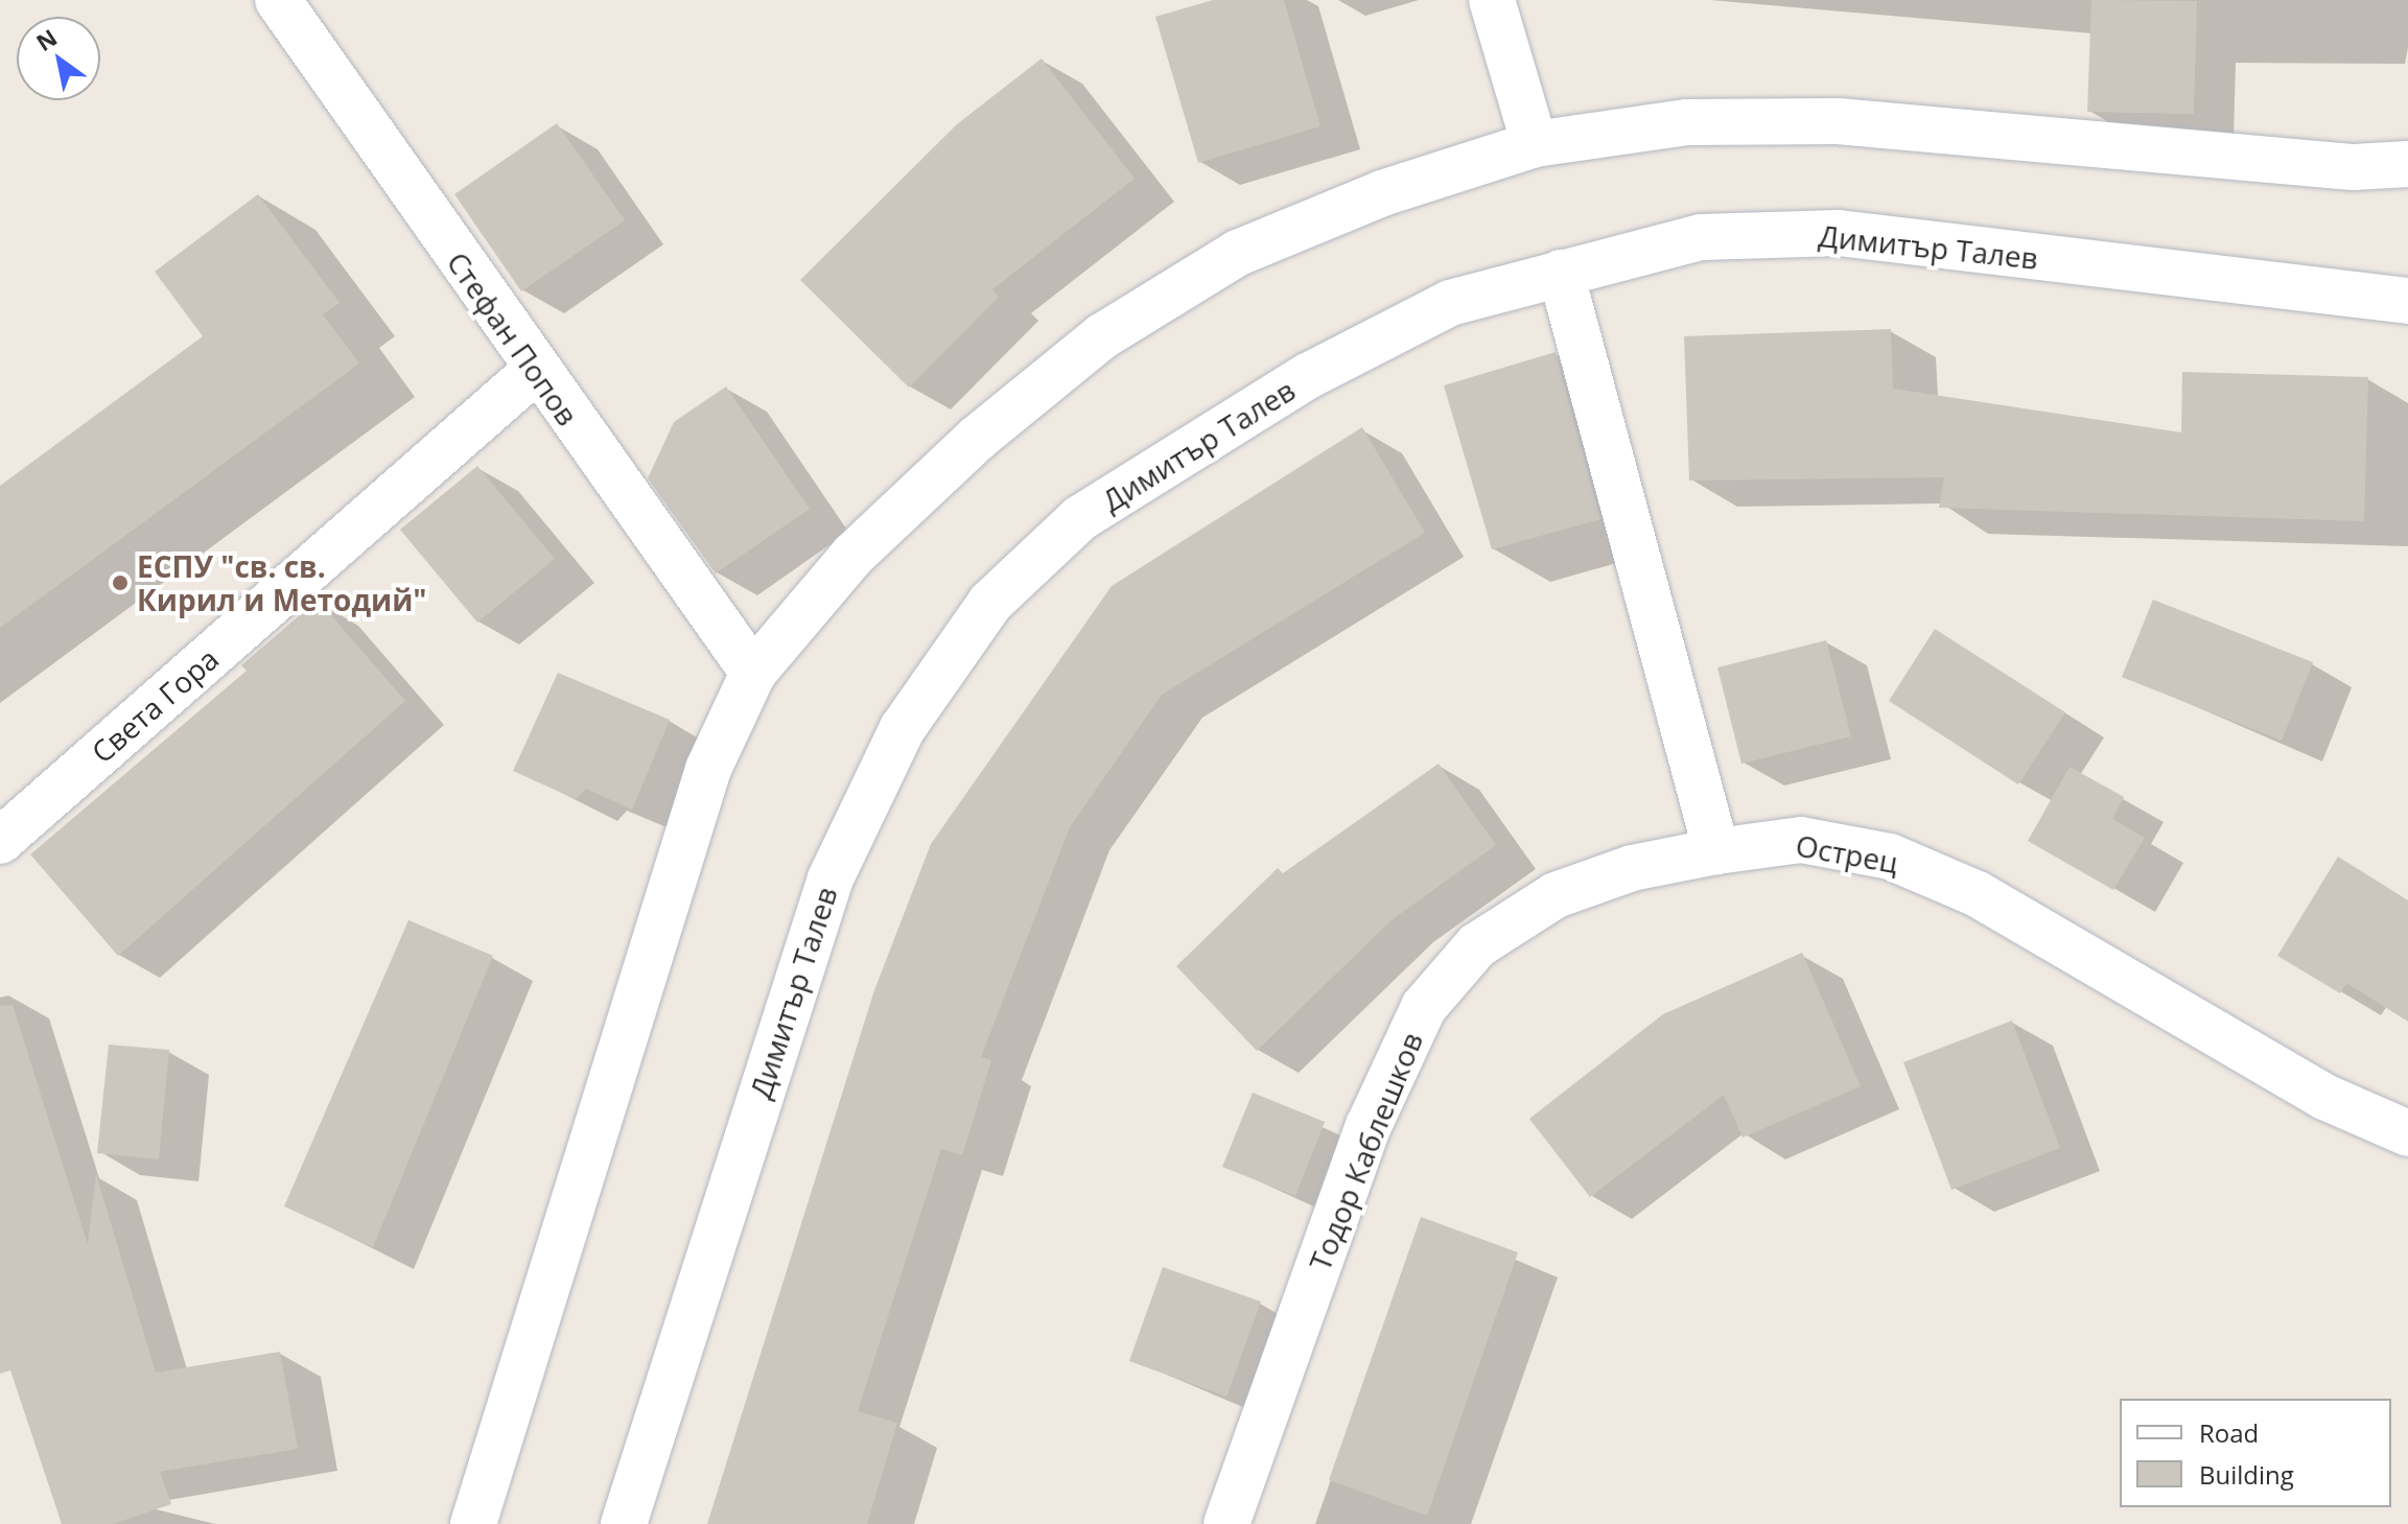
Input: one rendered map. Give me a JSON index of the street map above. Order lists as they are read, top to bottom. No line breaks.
{"streets":{"street":["Димитър Талев","Стефан Попов","Света Гора","Острец","Тодор Каблешков"]},"crossings":[["Стефан Попов","Света Гора"],["Острец","Тодор Каблешков"]],"places":["ЕСПУ \"св. св. Кирил и Методий\""],"legend":["Road","Building"],"north":"top left"}
